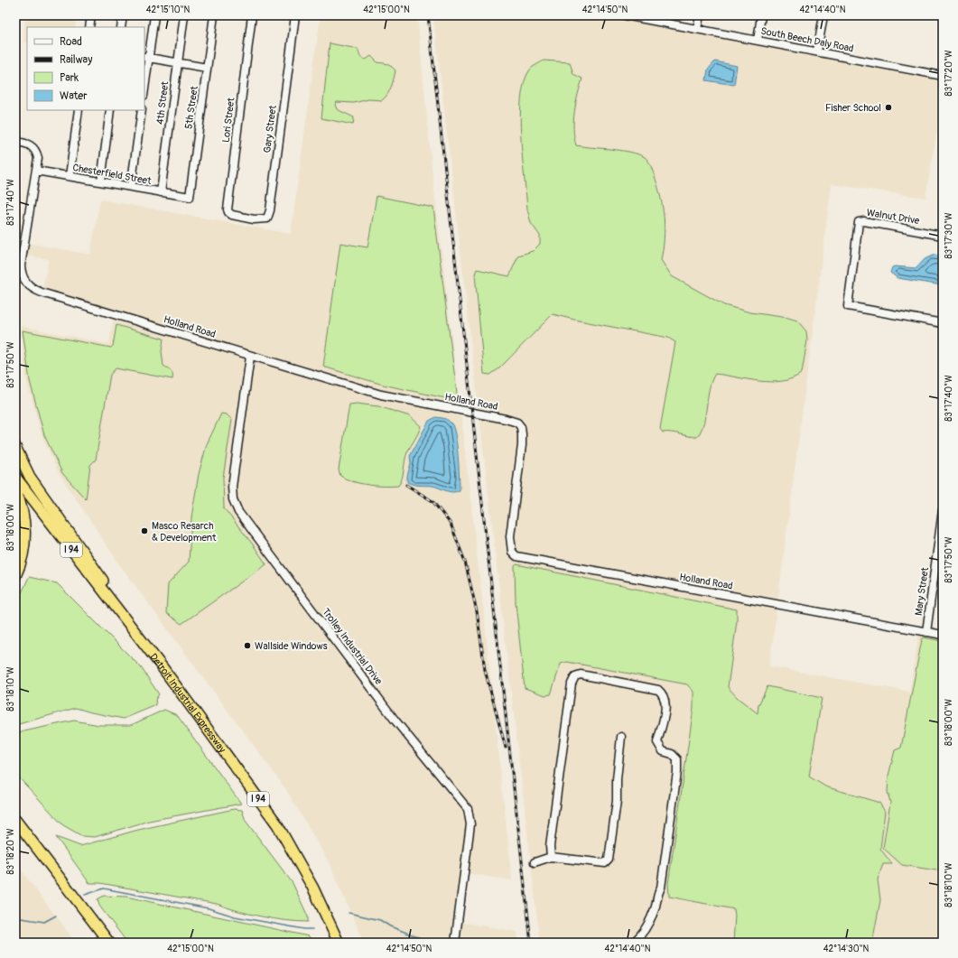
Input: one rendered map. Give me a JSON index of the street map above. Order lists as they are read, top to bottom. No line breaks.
{"streets":{"highway":["I 94","Detroit Industrial Expressway"],"street":["South Beech Daly Road","4th Street","5th Street","Lori Street","Gary Street","Chesterfield Street","Walnut Drive","Holland Road","Mary Street","Trolley Industrial Drive"]},"crossings":[["4th Street","Chesterfield Street"],["5th Street","Chesterfield Street"],["Lori Street","Gary Street"],["Chesterfield Street","Holland Road"],["Holland Road","Mary Street"],["Holland Road","Trolley Industrial Drive"]],"places":["Fisher School","Masco Resarch & Development","Wallside Windows"],"legend":["Road","Railway","Park","Water"],"coordinates":["42°15'10\"N","42°15'00\"N","42°14'50\"N","42°14'40\"N","83°17'20\"W","83°17'40\"W","83°17'30\"W","83°17'50\"W","83°18'00\"W","83°18'10\"W","83°18'20\"W","42°14'30\"N"]}
